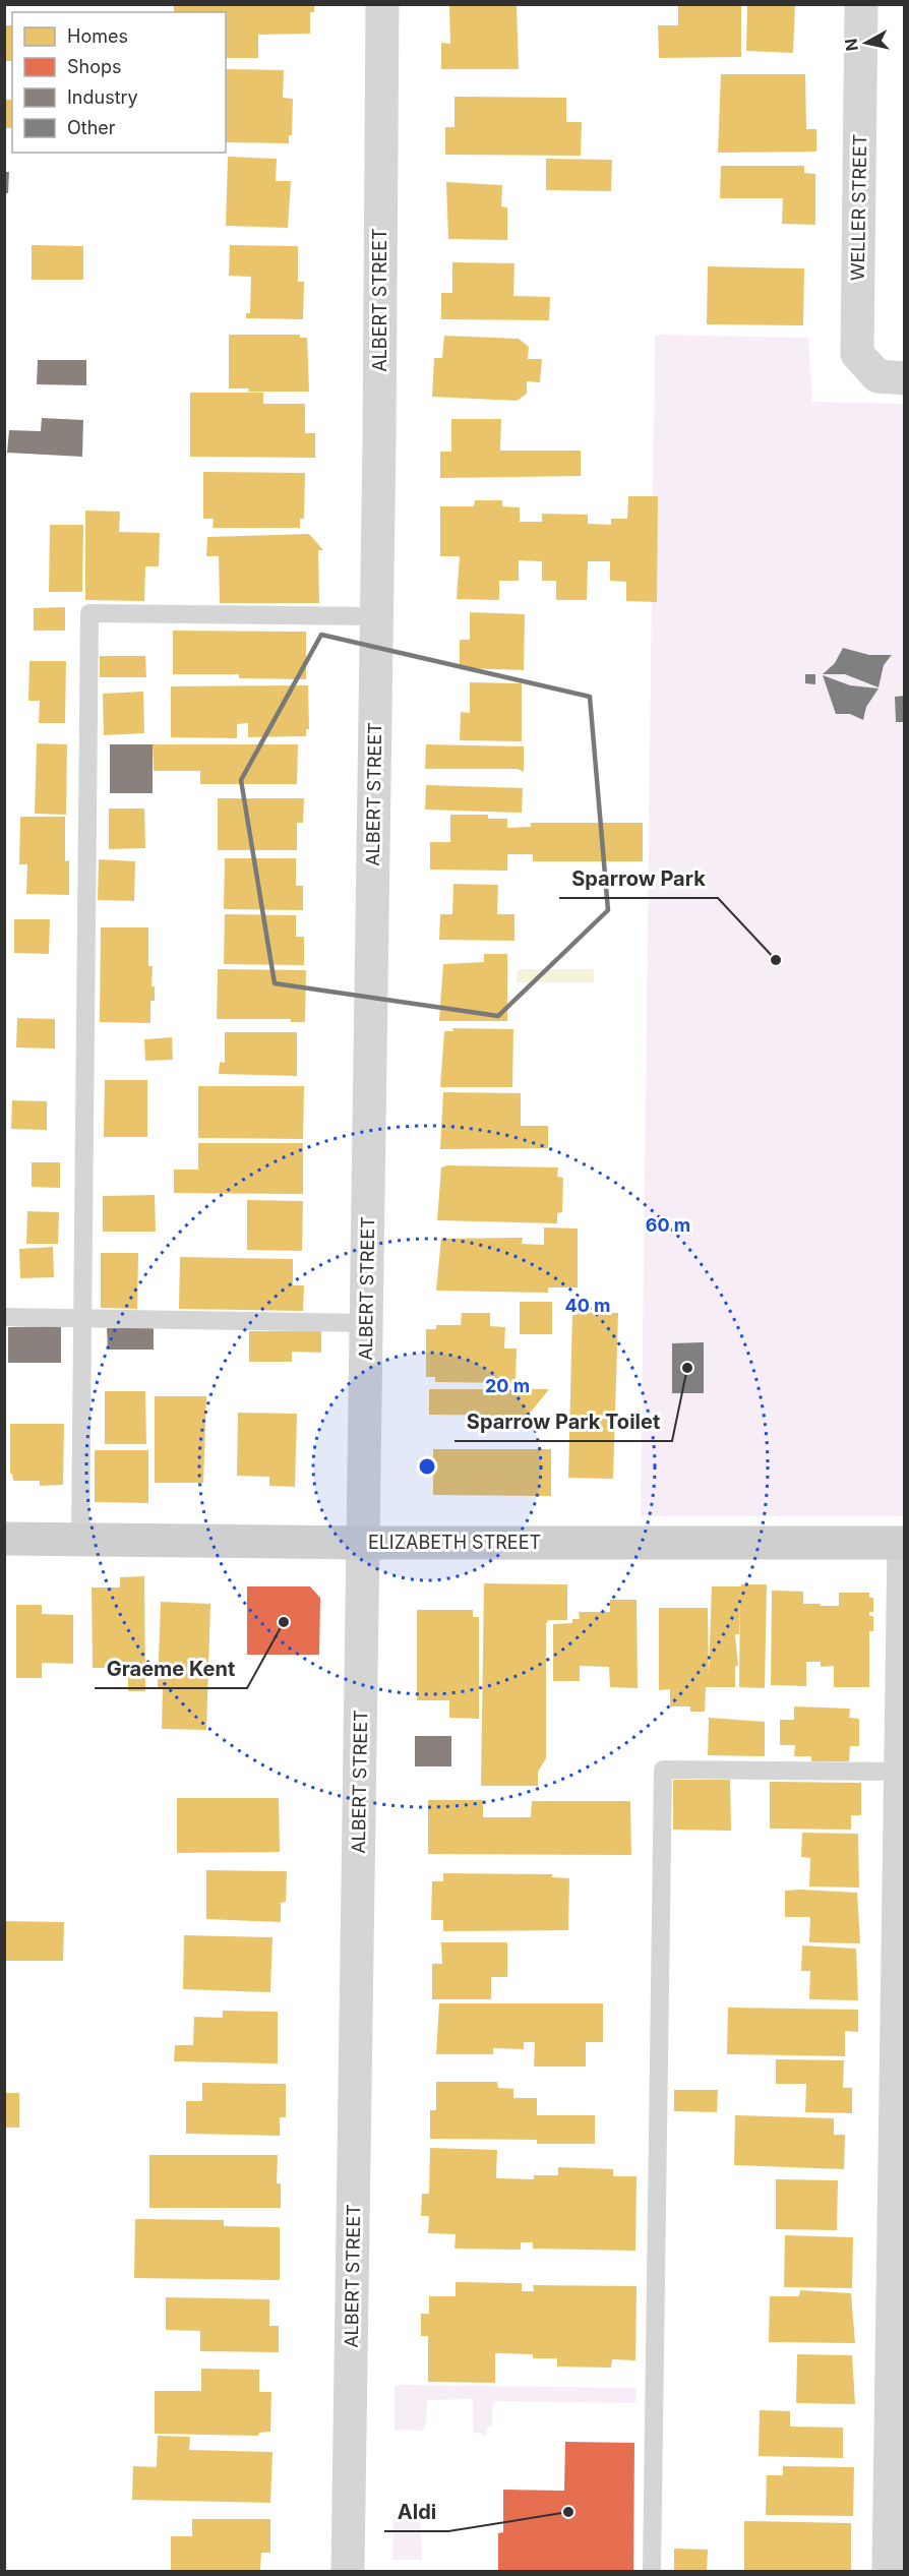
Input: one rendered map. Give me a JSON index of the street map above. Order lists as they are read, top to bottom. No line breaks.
{"streets":{"street":["WELLER STREET","ALBERT STREET","ELIZABETH STREET"]},"crossings":[["ALBERT STREET","ELIZABETH STREET"]],"places":["Sparrow Park","Sparrow Park Toilet","Graeme Kent","Aldi"],"legend":["Homes","Shops","Industry","Other"],"north":"left","rings":["60 m","40 m","20 m"]}
